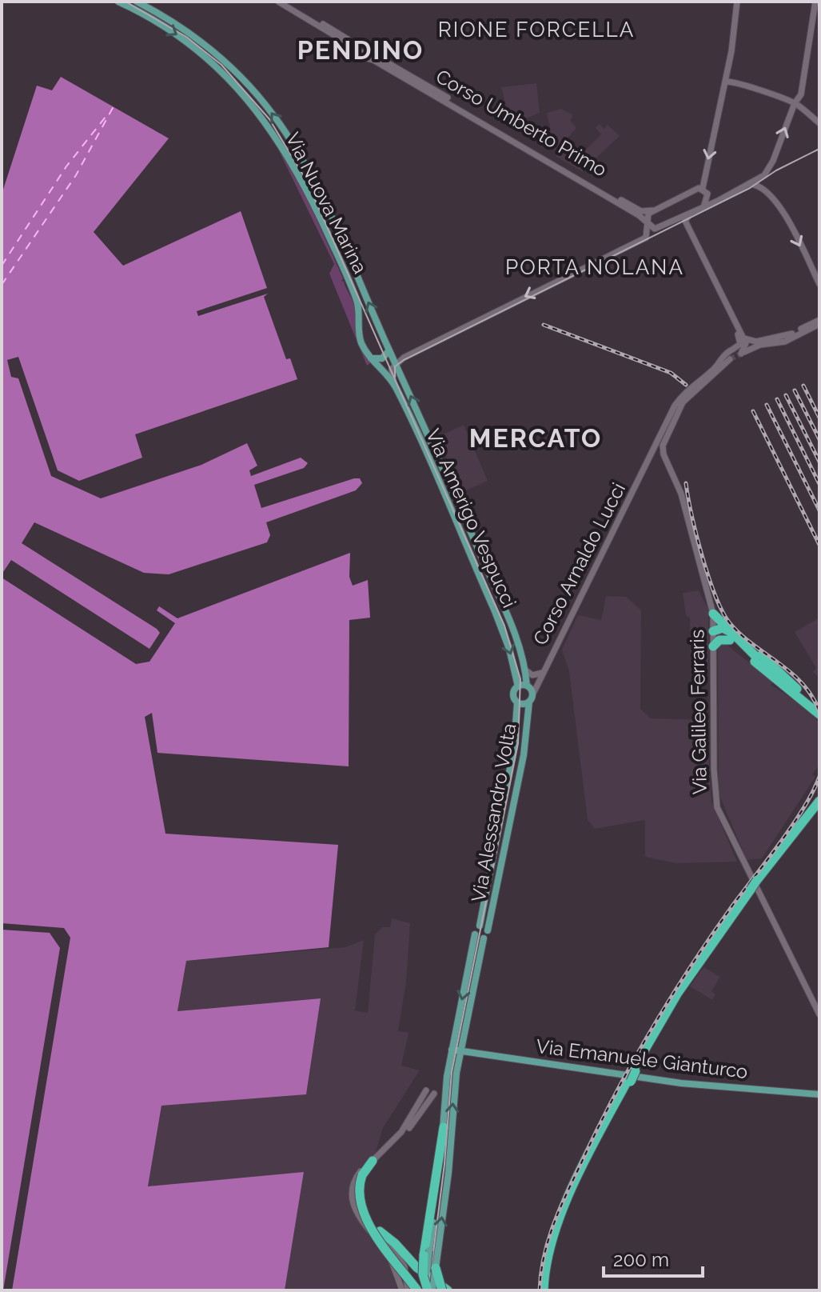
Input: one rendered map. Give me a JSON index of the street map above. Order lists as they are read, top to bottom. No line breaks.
{"streets":{"main road":["Corso Umberto Primo","Via Nuova Marina","Via Amerigo Vespucci","Corso Arnaldo Lucci","Via Galileo Ferraris","Via Alessandro Volta","Via Emanuele Gianturco"]},"crossings":[["Via Nuova Marina","Via Amerigo Vespucci"],["Via Amerigo Vespucci","Via Alessandro Volta"],["Corso Arnaldo Lucci","Via Galileo Ferraris"],["Corso Arnaldo Lucci","Via Alessandro Volta"],["Via Alessandro Volta","Via Emanuele Gianturco"]],"districts":["RIONE FORCELLA","PENDINO","PORTA NOLANA","MERCATO"],"scale_bar":"200 m"}
